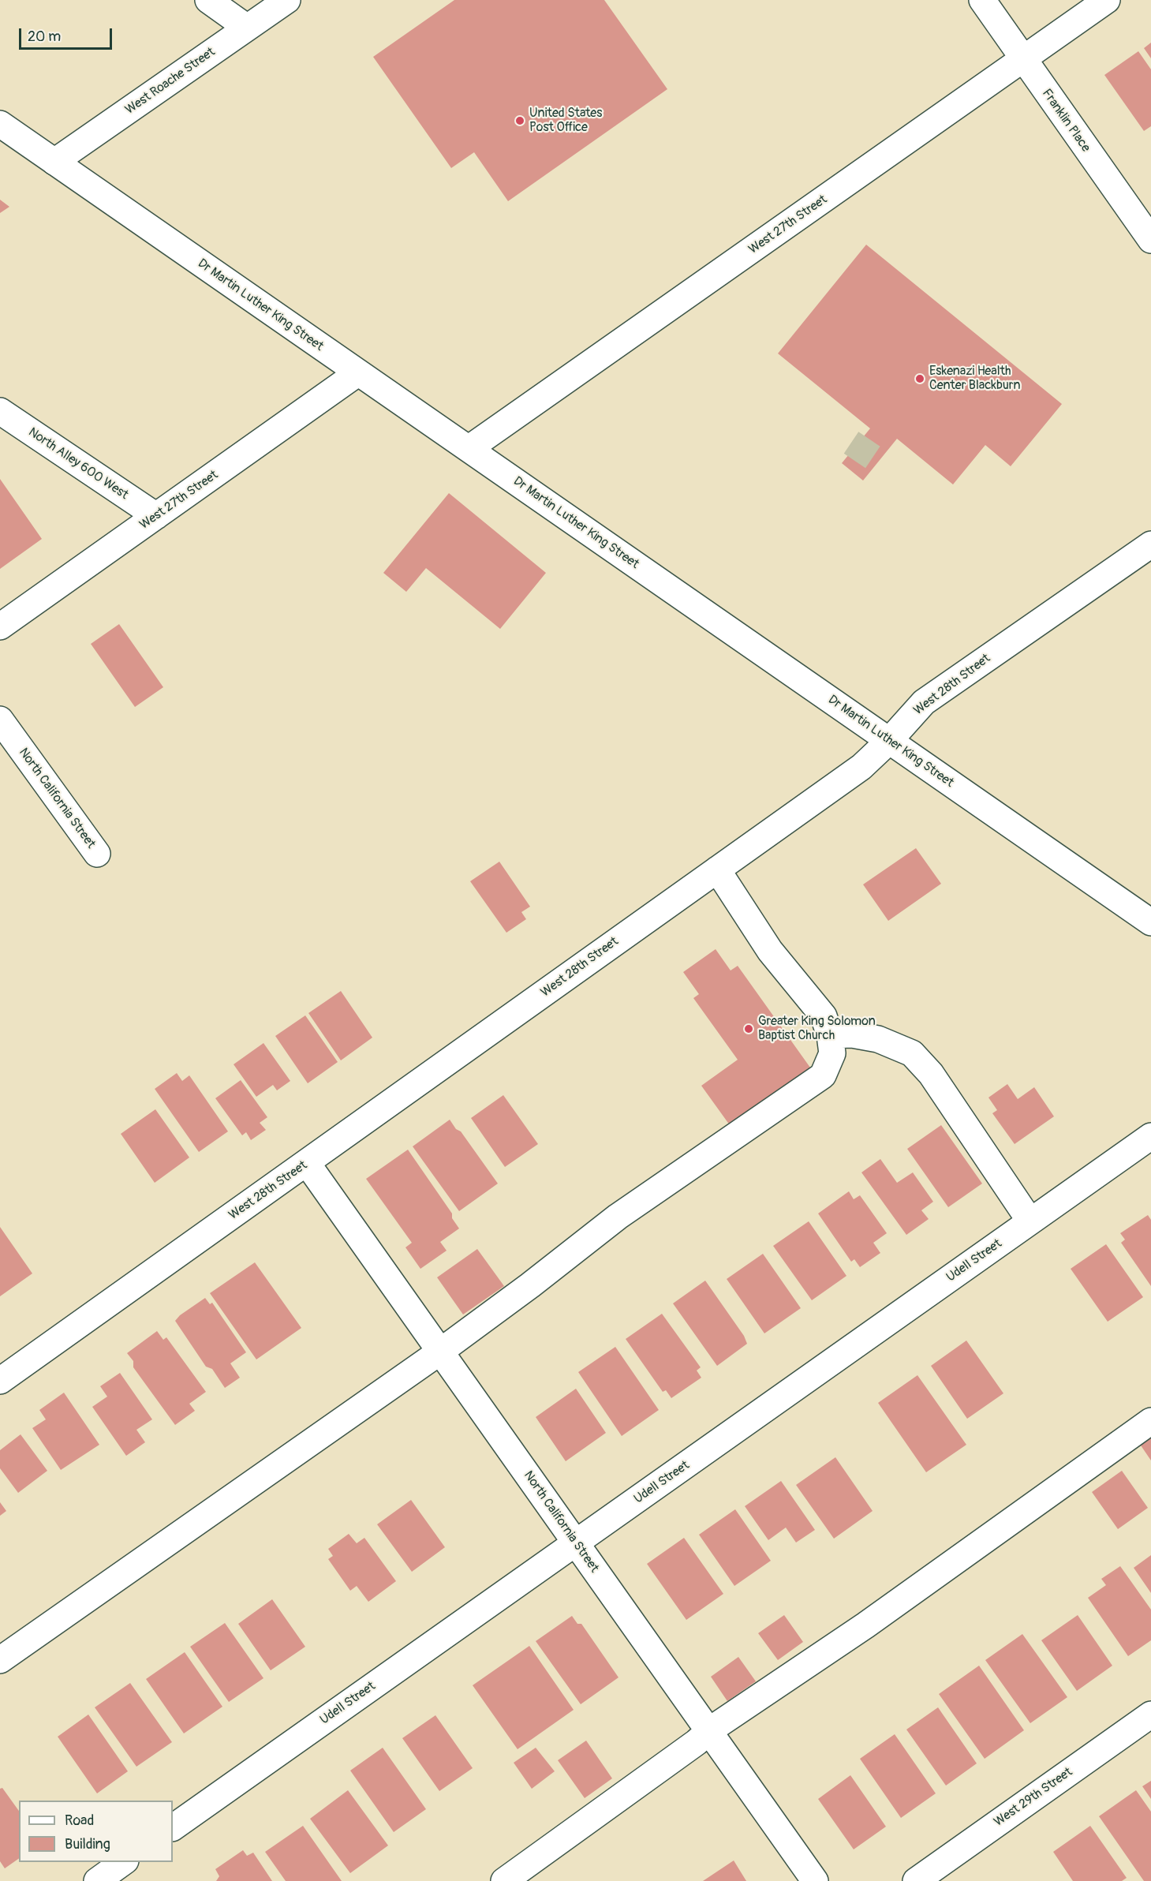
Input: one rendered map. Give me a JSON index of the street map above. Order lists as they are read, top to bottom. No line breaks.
{"streets":{"street":["West Roache Street","Franklin Place","West 27th Street","Dr Martin Luther King Street","North Alley 600 West","West 28th Street","North California Street","Udell Street","West 29th Street"]},"crossings":[["West Roache Street","Dr Martin Luther King Street"],["Franklin Place","West 27th Street"],["West 27th Street","Dr Martin Luther King Street"],["West 27th Street","North Alley 600 West"],["Dr Martin Luther King Street","West 28th Street"],["West 28th Street","North California Street"],["North California Street","Udell Street"]],"places":["United States Post Office","Eskenazi Health Center Blackburn","Greater King Solomon Baptist Church"],"legend":["Road","Building"],"scale_bar":"20 m"}
